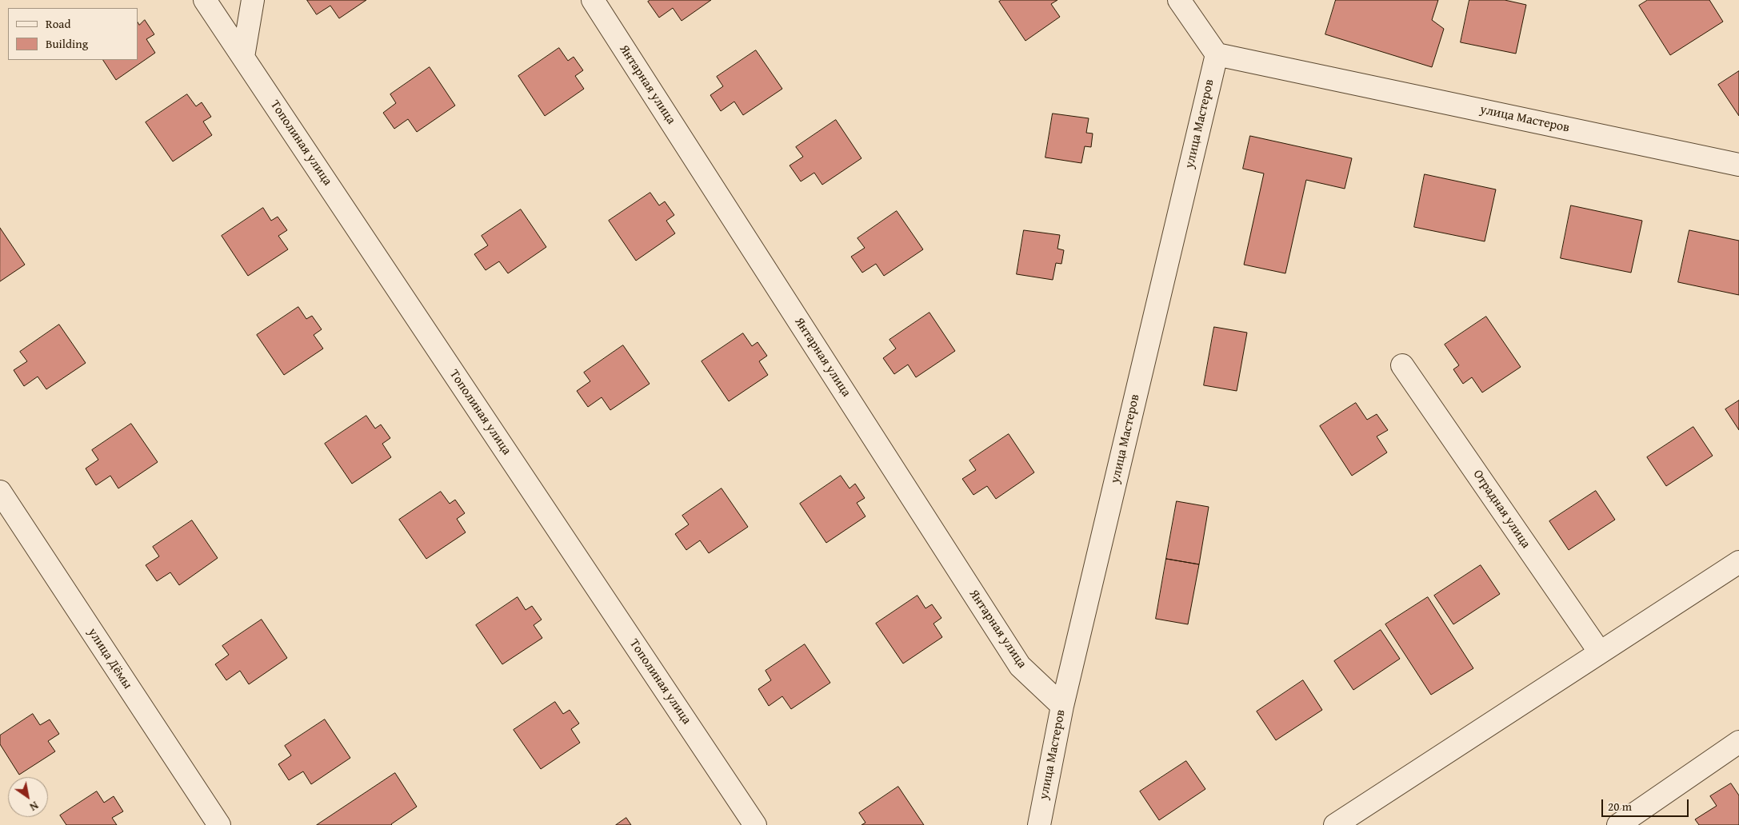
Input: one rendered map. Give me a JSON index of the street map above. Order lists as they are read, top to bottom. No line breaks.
{"streets":{"street":["Янтарная улица","улица Мастеров","Тополиная улица","Отрадная улица","улица Дёмы"]},"crossings":[["Янтарная улица","улица Мастеров"]],"legend":["Road","Building"],"scale_bar":"20 m","north":"bottom right"}
